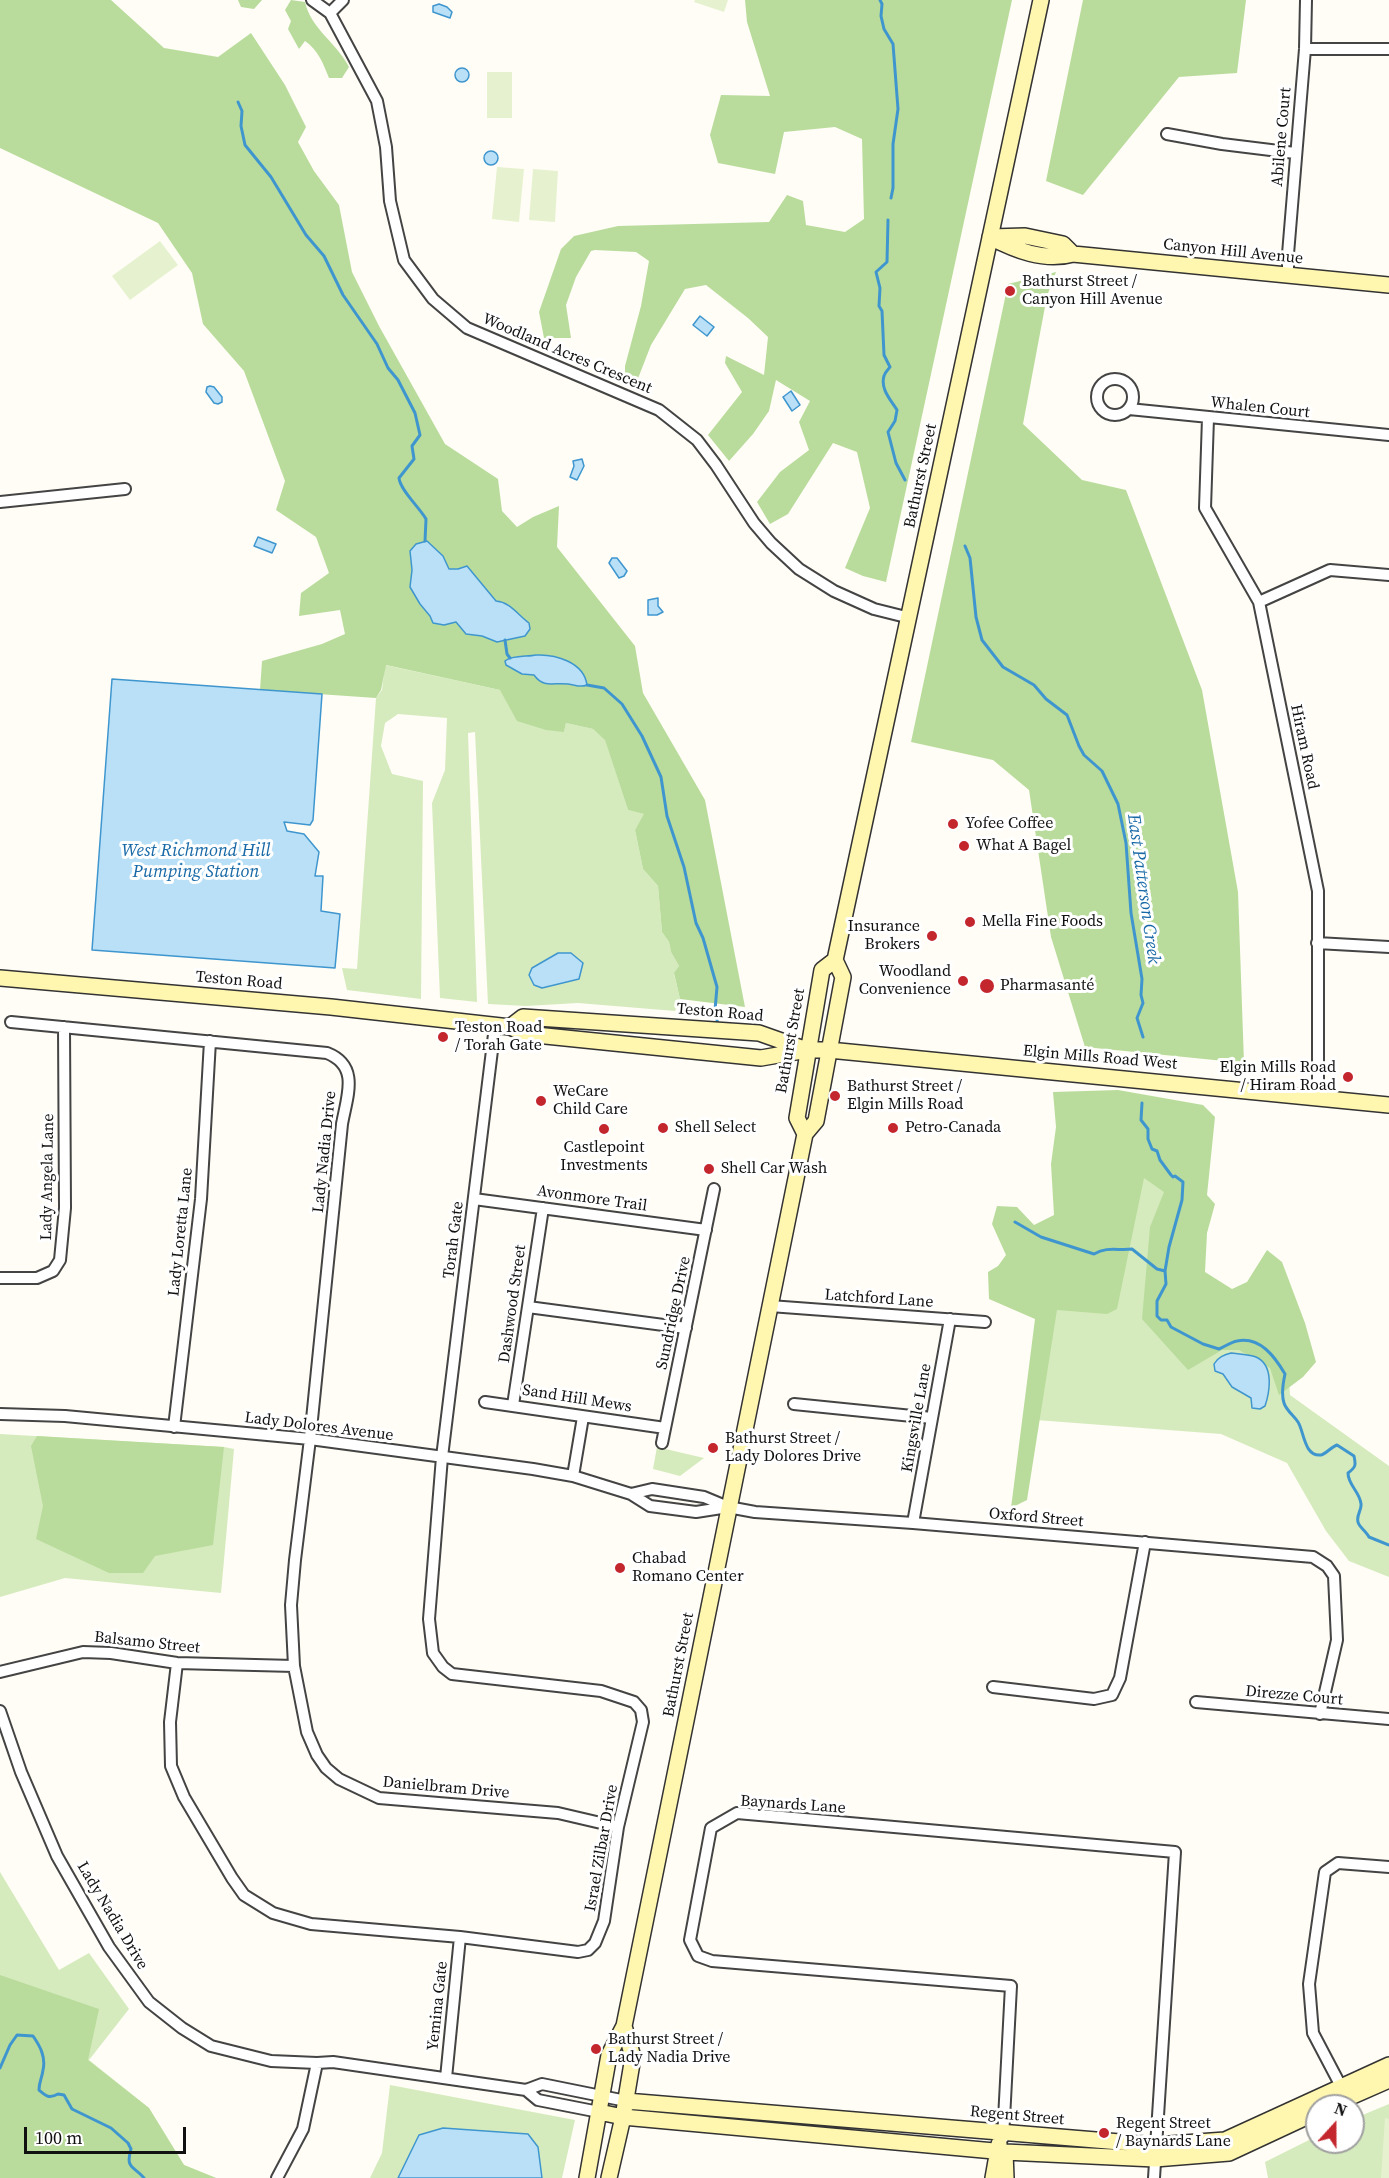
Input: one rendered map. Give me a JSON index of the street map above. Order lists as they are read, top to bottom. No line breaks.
{"streets":{"main road":["Canyon Hill Avenue","Bathurst Street","Teston Road","Elgin Mills Road West","Regent Street"],"street":["Abilene Court","Woodland Acres Crescent","Whalen Court","Hiram Road","Lady Nadia Drive","Lady Angela Lane","Avonmore Trail","Lady Loretta Lane","Torah Gate","Latchford Lane","Dashwood Street","Sundridge Drive","Sand Hill Mews","Kingsville Lane","Lady Dolores Avenue","Oxford Street","Balsamo Street","Direzze Court","Danielbram Drive","Baynards Lane","Israel Zilbar Drive","Yemina Gate"]},"crossings":[["Abilene Court","Canyon Hill Avenue"],["Canyon Hill Avenue","Bathurst Street"],["Woodland Acres Crescent","Bathurst Street"],["Whalen Court","Hiram Road"],["Bathurst Street","Teston Road"],["Bathurst Street","Elgin Mills Road West"],["Bathurst Street","Lady Nadia Drive"],["Bathurst Street","Latchford Lane"],["Bathurst Street","Lady Dolores Avenue"],["Bathurst Street","Oxford Street"],["Bathurst Street","Regent Street"],["Hiram Road","Elgin Mills Road West"],["Teston Road","Elgin Mills Road West"],["Teston Road","Torah Gate"],["Lady Nadia Drive","Lady Angela Lane"],["Lady Nadia Drive","Lady Loretta Lane"],["Lady Nadia Drive","Lady Dolores Avenue"],["Lady Nadia Drive","Danielbram Drive"],["Lady Nadia Drive","Yemina Gate"],["Lady Nadia Drive","Regent Street"],["Avonmore Trail","Torah Gate"],["Avonmore Trail","Dashwood Street"],["Avonmore Trail","Sundridge Drive"],["Lady Loretta Lane","Lady Dolores Avenue"],["Torah Gate","Lady Dolores Avenue"],["Torah Gate","Israel Zilbar Drive"],["Latchford Lane","Kingsville Lane"],["Dashwood Street","Sand Hill Mews"],["Sundridge Drive","Sand Hill Mews"],["Kingsville Lane","Oxford Street"],["Lady Dolores Avenue","Oxford Street"],["Lady Dolores Avenue","Danielbram Drive"],["Lady Dolores Avenue","Israel Zilbar Drive"],["Oxford Street","Direzze Court"],["Balsamo Street","Danielbram Drive"],["Balsamo Street","Israel Zilbar Drive"],["Danielbram Drive","Israel Zilbar Drive"],["Baynards Lane","Regent Street"],["Israel Zilbar Drive","Yemina Gate"]],"water":["West Richmond Hill Pumping Station","East Patterson Creek"],"places":["Bathurst Street / Canyon Hill Avenue","Yofee Coffee","What A Bagel","Mella Fine Foods","Insurance Brokers","Woodland Convenience","Pharmasanté","Teston Road / Torah Gate","Elgin Mills Road / Hiram Road","Bathurst Street / Elgin Mills Road","WeCare Child Care","Shell Select","Petro-Canada","Castlepoint Investments","Shell Car Wash","Bathurst Street / Lady Dolores Drive","Chabad Romano Center","Bathurst Street / Lady Nadia Drive","Regent Street / Baynards Lane"],"scale_bar":"100 m","north":"top"}
